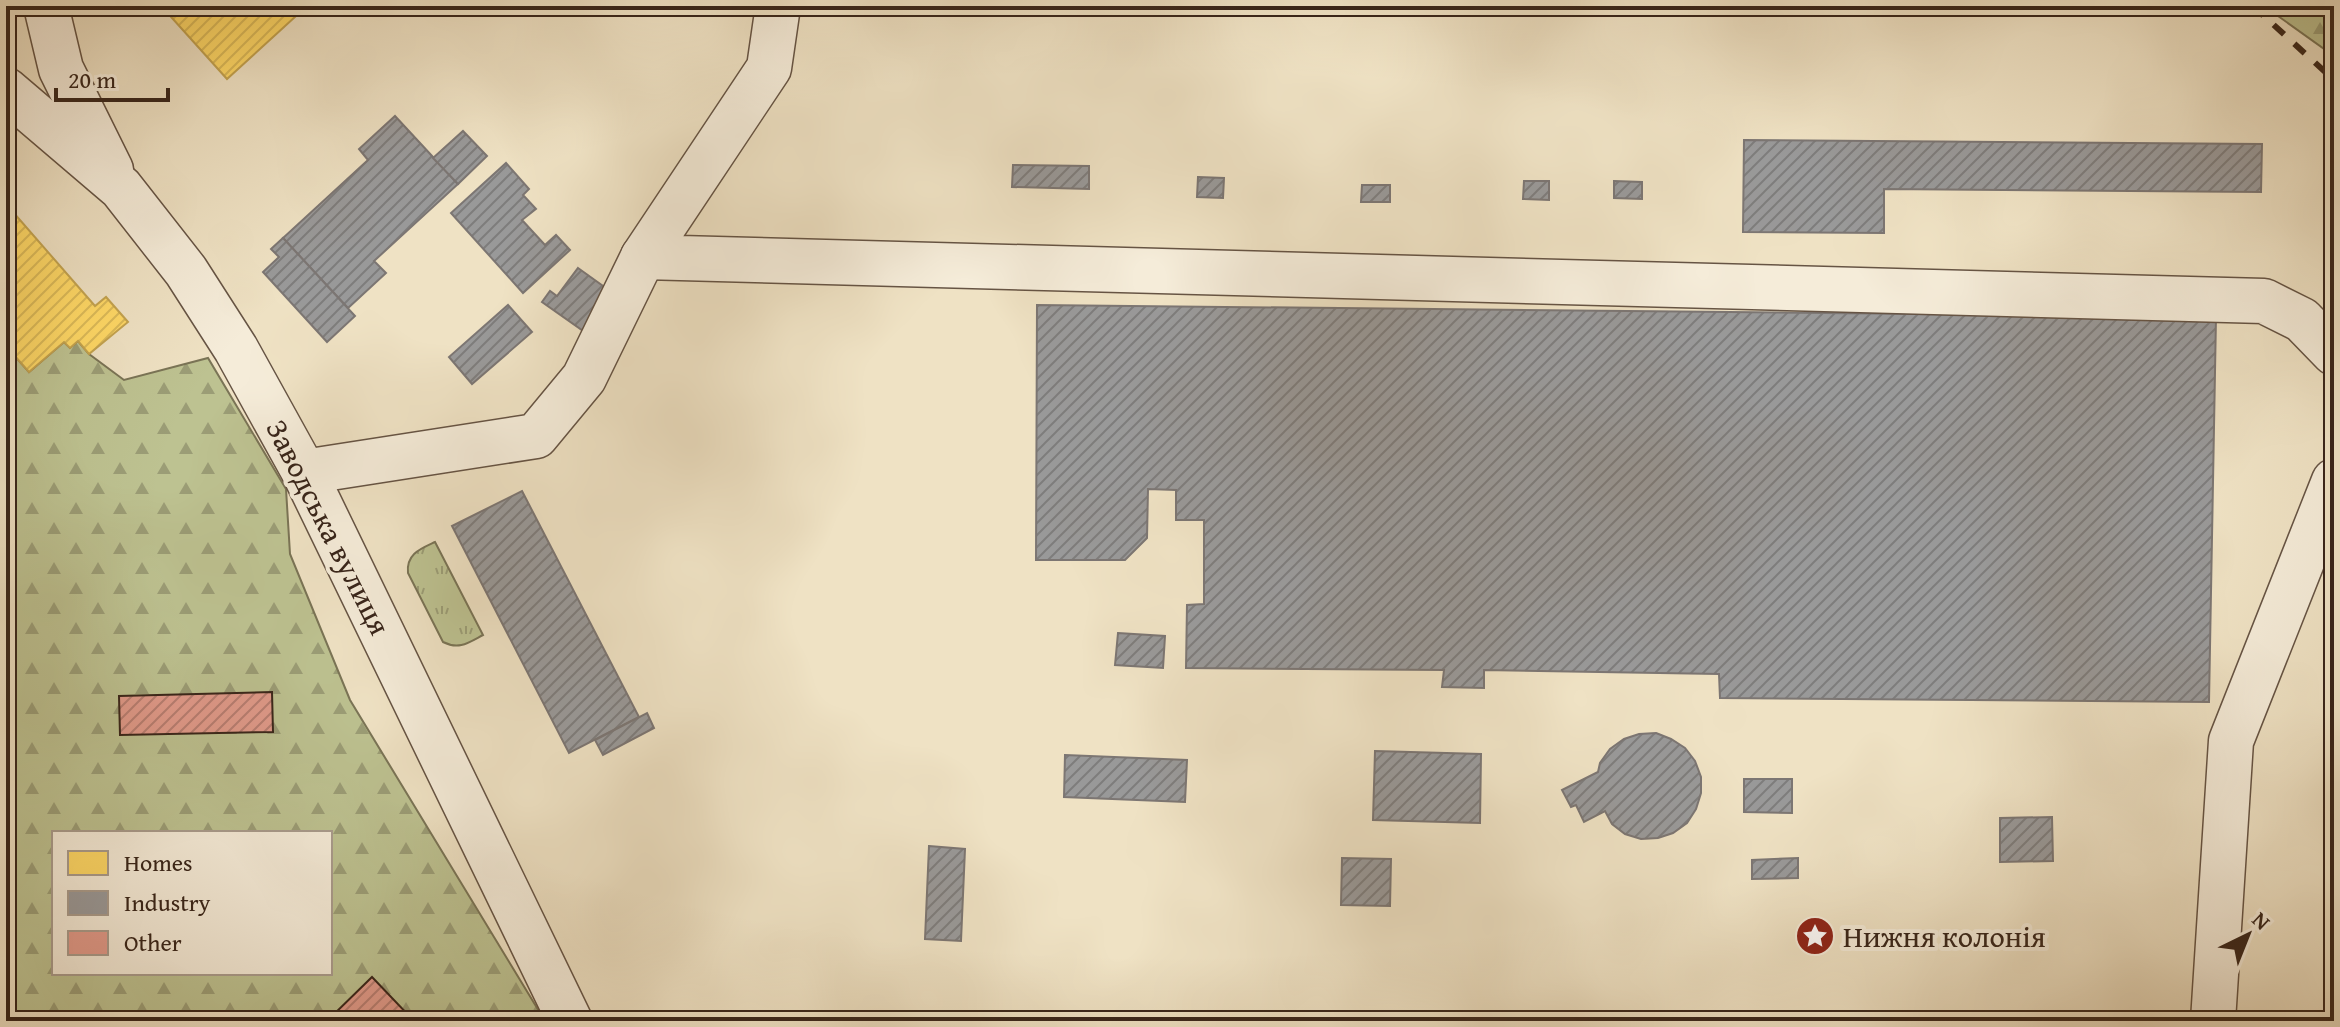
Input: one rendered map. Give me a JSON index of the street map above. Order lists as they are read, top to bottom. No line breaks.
{"streets":{"street":["Заводська вулиця"]},"places":{"place":["Нижня колонія"]},"legend":["Homes","Industry","Other"],"scale_bar":"20 m","north":"top right"}
